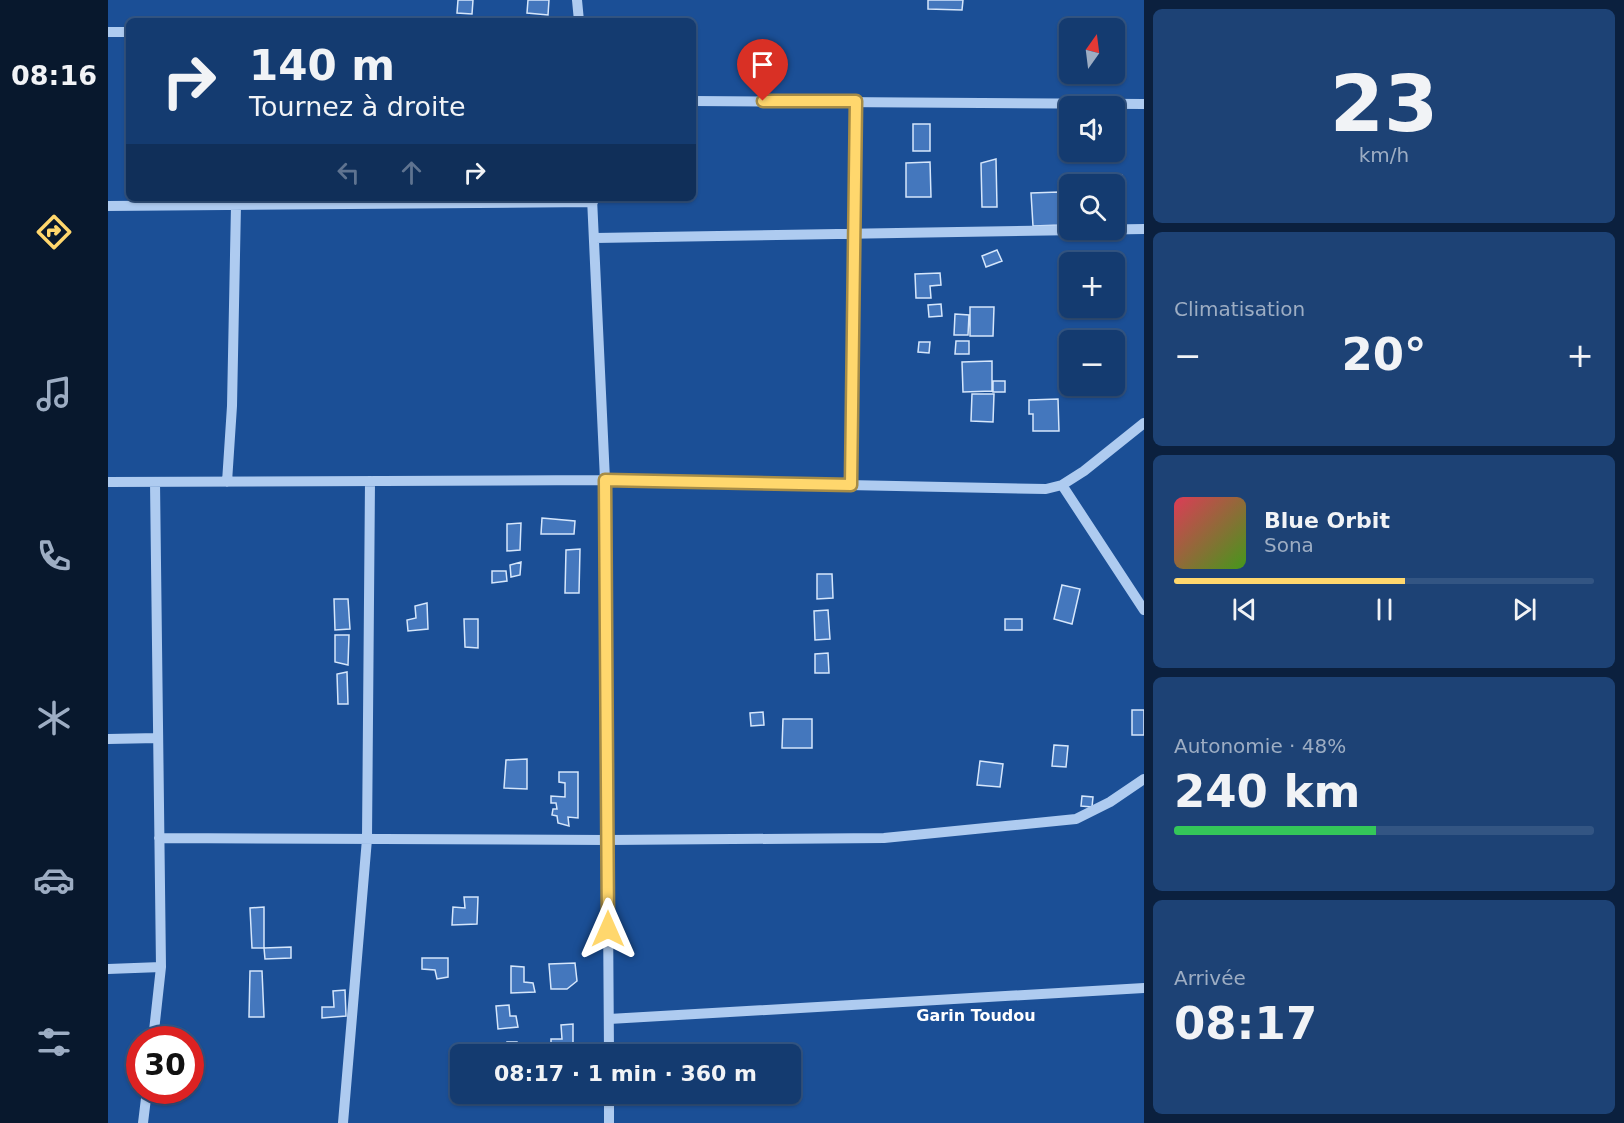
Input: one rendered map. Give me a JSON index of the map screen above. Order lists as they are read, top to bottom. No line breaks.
{"districts":["Garin Toudou"],"north":"top","page":{"tabs":"08:16","tile":[["23","km/h"],"Climatisation",["Autonomie · 48%","240 km"],["Arrivée","08:17"]],"map_buttons":["+","−"],"turn":["140 m","Tournez à droite"],"heat":["−","20°","+"],"song":["Blue Orbit","Sona"],"limit":"30","trip":"08:17 · 1 min · 360 m"}}
